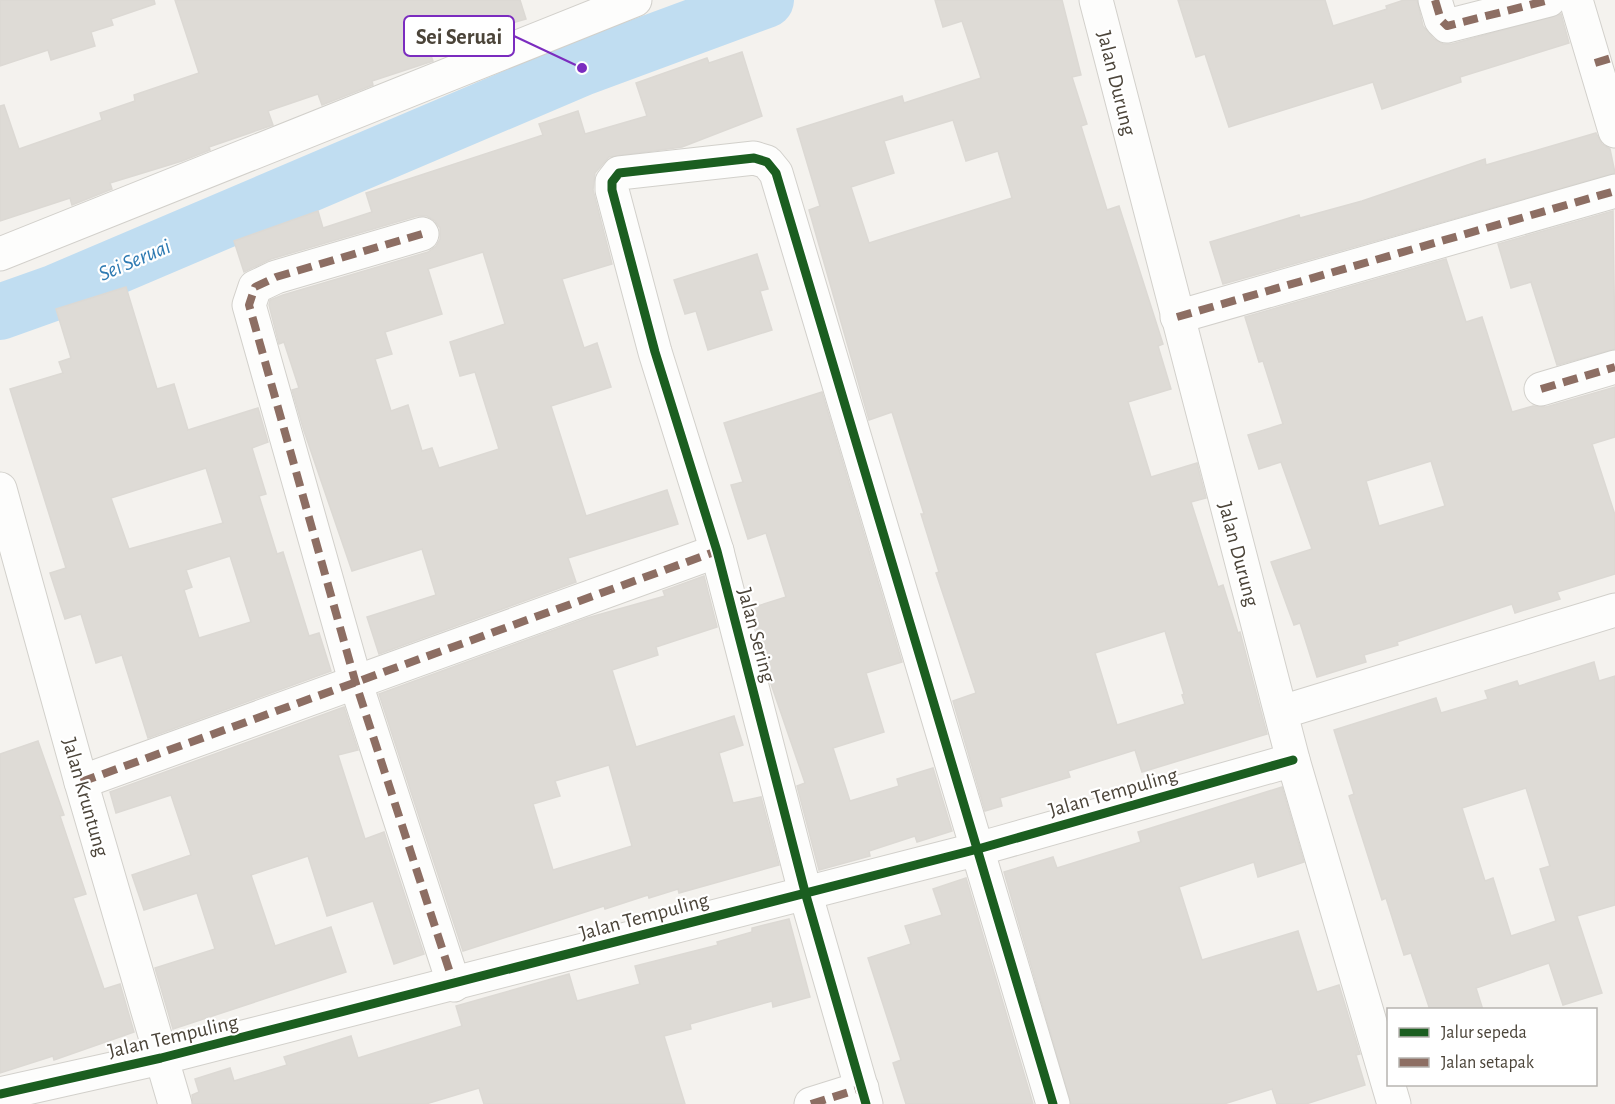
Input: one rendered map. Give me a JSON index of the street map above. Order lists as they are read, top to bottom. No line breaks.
{"streets":{"street":["Jalan Durung","Jalan Sering","Jalan Tempuling","Jalan Kruntung"]},"crossings":[["Jalan Durung","Jalan Tempuling"],["Jalan Sering","Jalan Tempuling"],["Jalan Tempuling","Jalan Kruntung"]],"water":["Sei Seruai"],"places":["Sei Seruai"],"legend":["Jalur sepeda","Jalan setapak"]}
